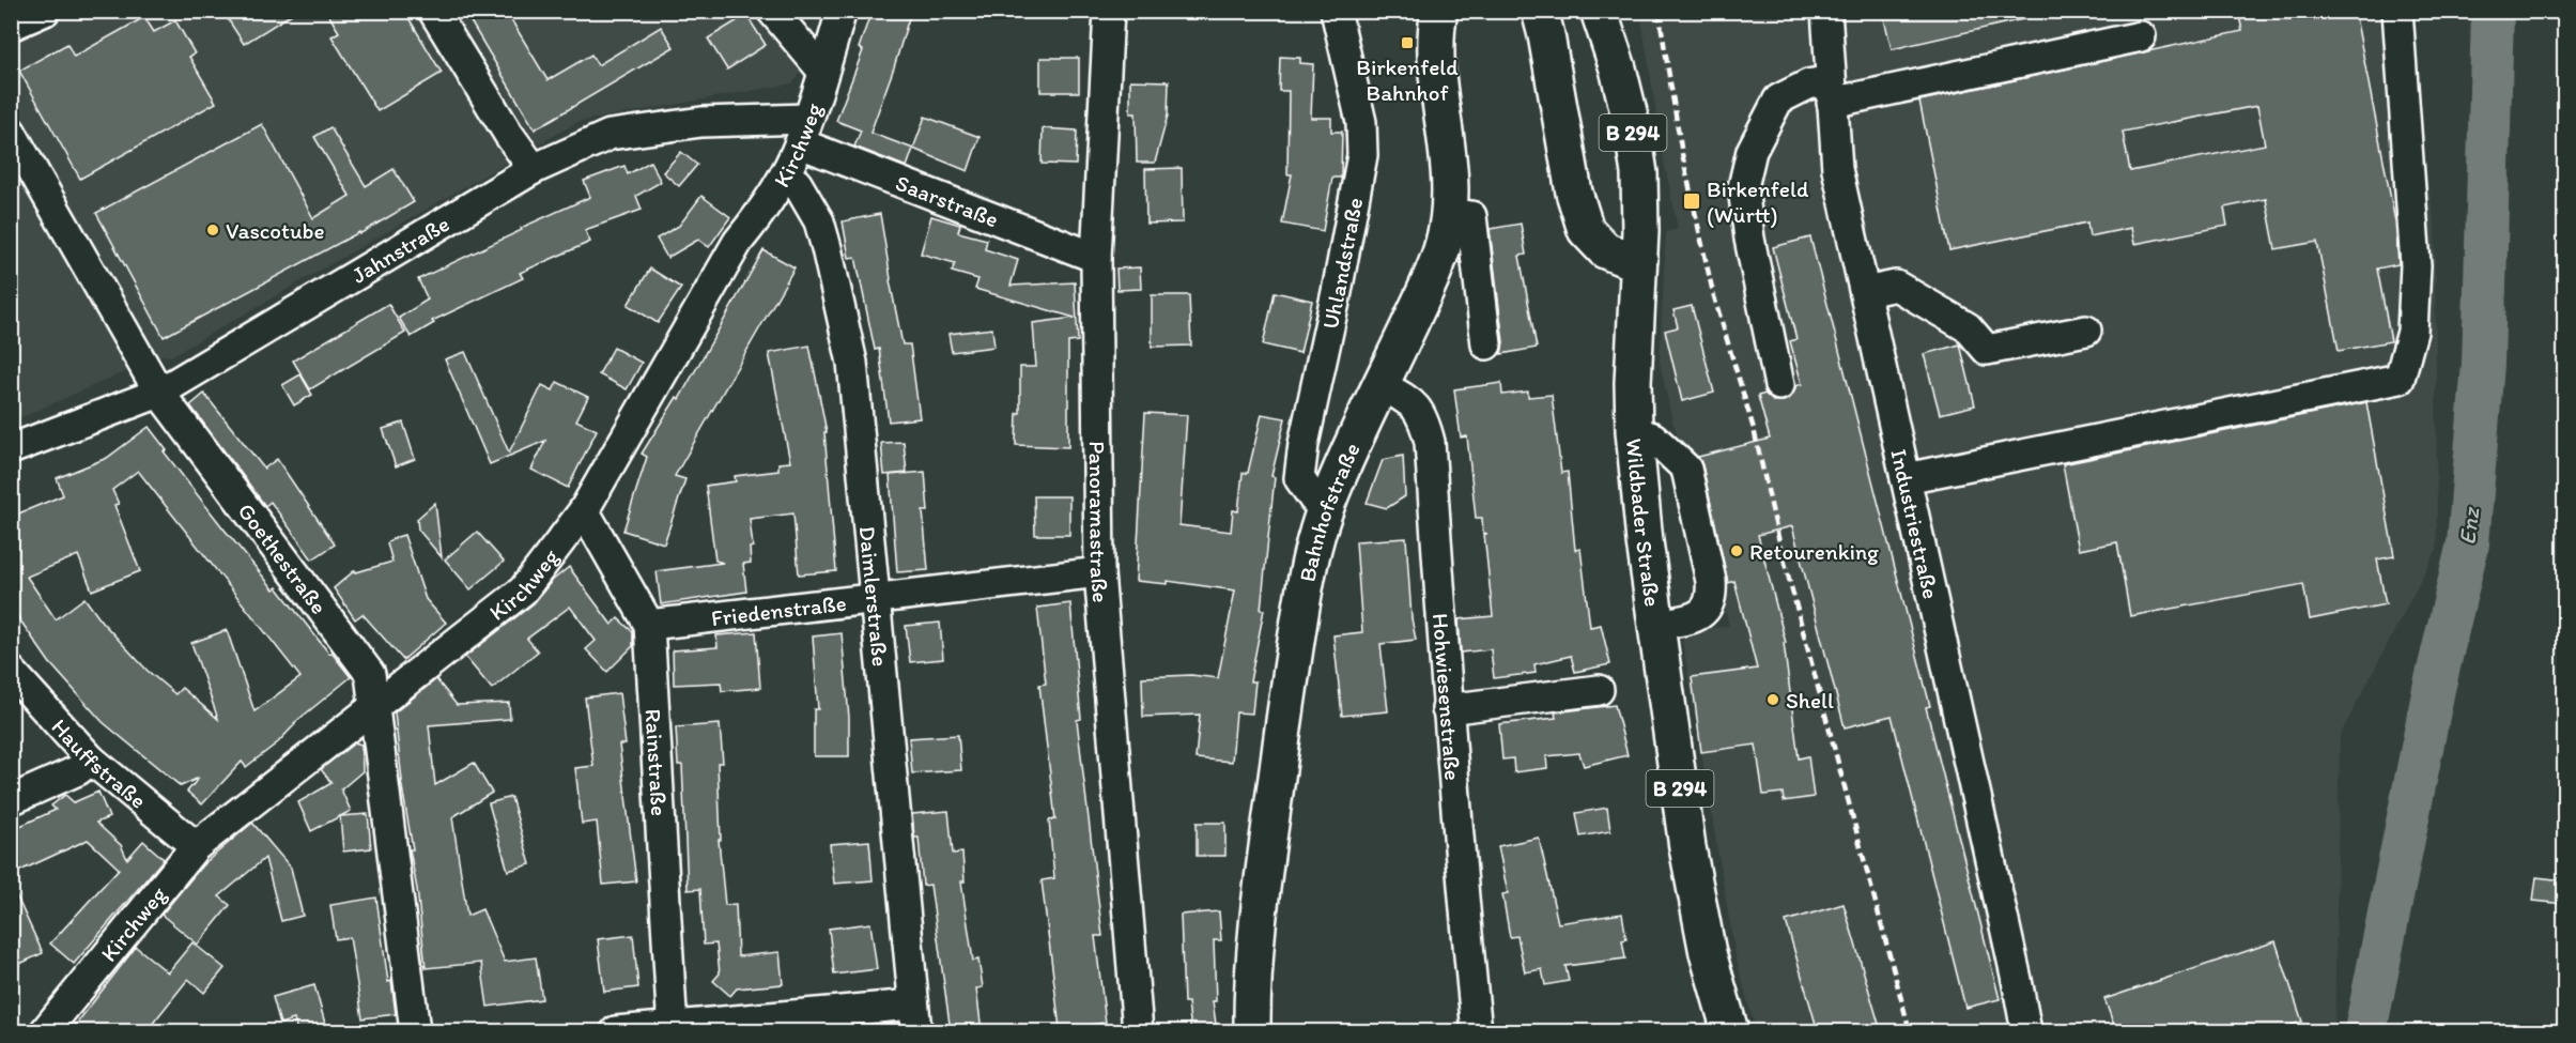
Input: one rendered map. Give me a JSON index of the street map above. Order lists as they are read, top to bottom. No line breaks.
{"streets":{"main road":["B 294","Bahnhofstraße","Wildbader Straße"],"street":["Kirchweg","Saarstraße","Jahnstraße","Uhlandstraße","Panoramastraße","Industriestraße","Goethestraße","Daimlerstraße","Friedenstraße","Hohwiesenstraße","Hauffstraße","Rainstraße"]},"crossings":[["Kirchweg","Saarstraße"],["Kirchweg","Jahnstraße"],["Kirchweg","Goethestraße"],["Kirchweg","Daimlerstraße"],["Kirchweg","Hauffstraße"],["Kirchweg","Rainstraße"],["Saarstraße","Jahnstraße"],["Saarstraße","Panoramastraße"],["Jahnstraße","Goethestraße"],["Uhlandstraße","Bahnhofstraße"],["Bahnhofstraße","Hohwiesenstraße"],["Panoramastraße","Friedenstraße"],["Daimlerstraße","Friedenstraße"],["Friedenstraße","Rainstraße"]],"water":["Enz"],"places":{"transit":["Birkenfeld Bahnhof","Birkenfeld (Württ)"],"other":["Vascotube","Retourenking","Shell"]}}
